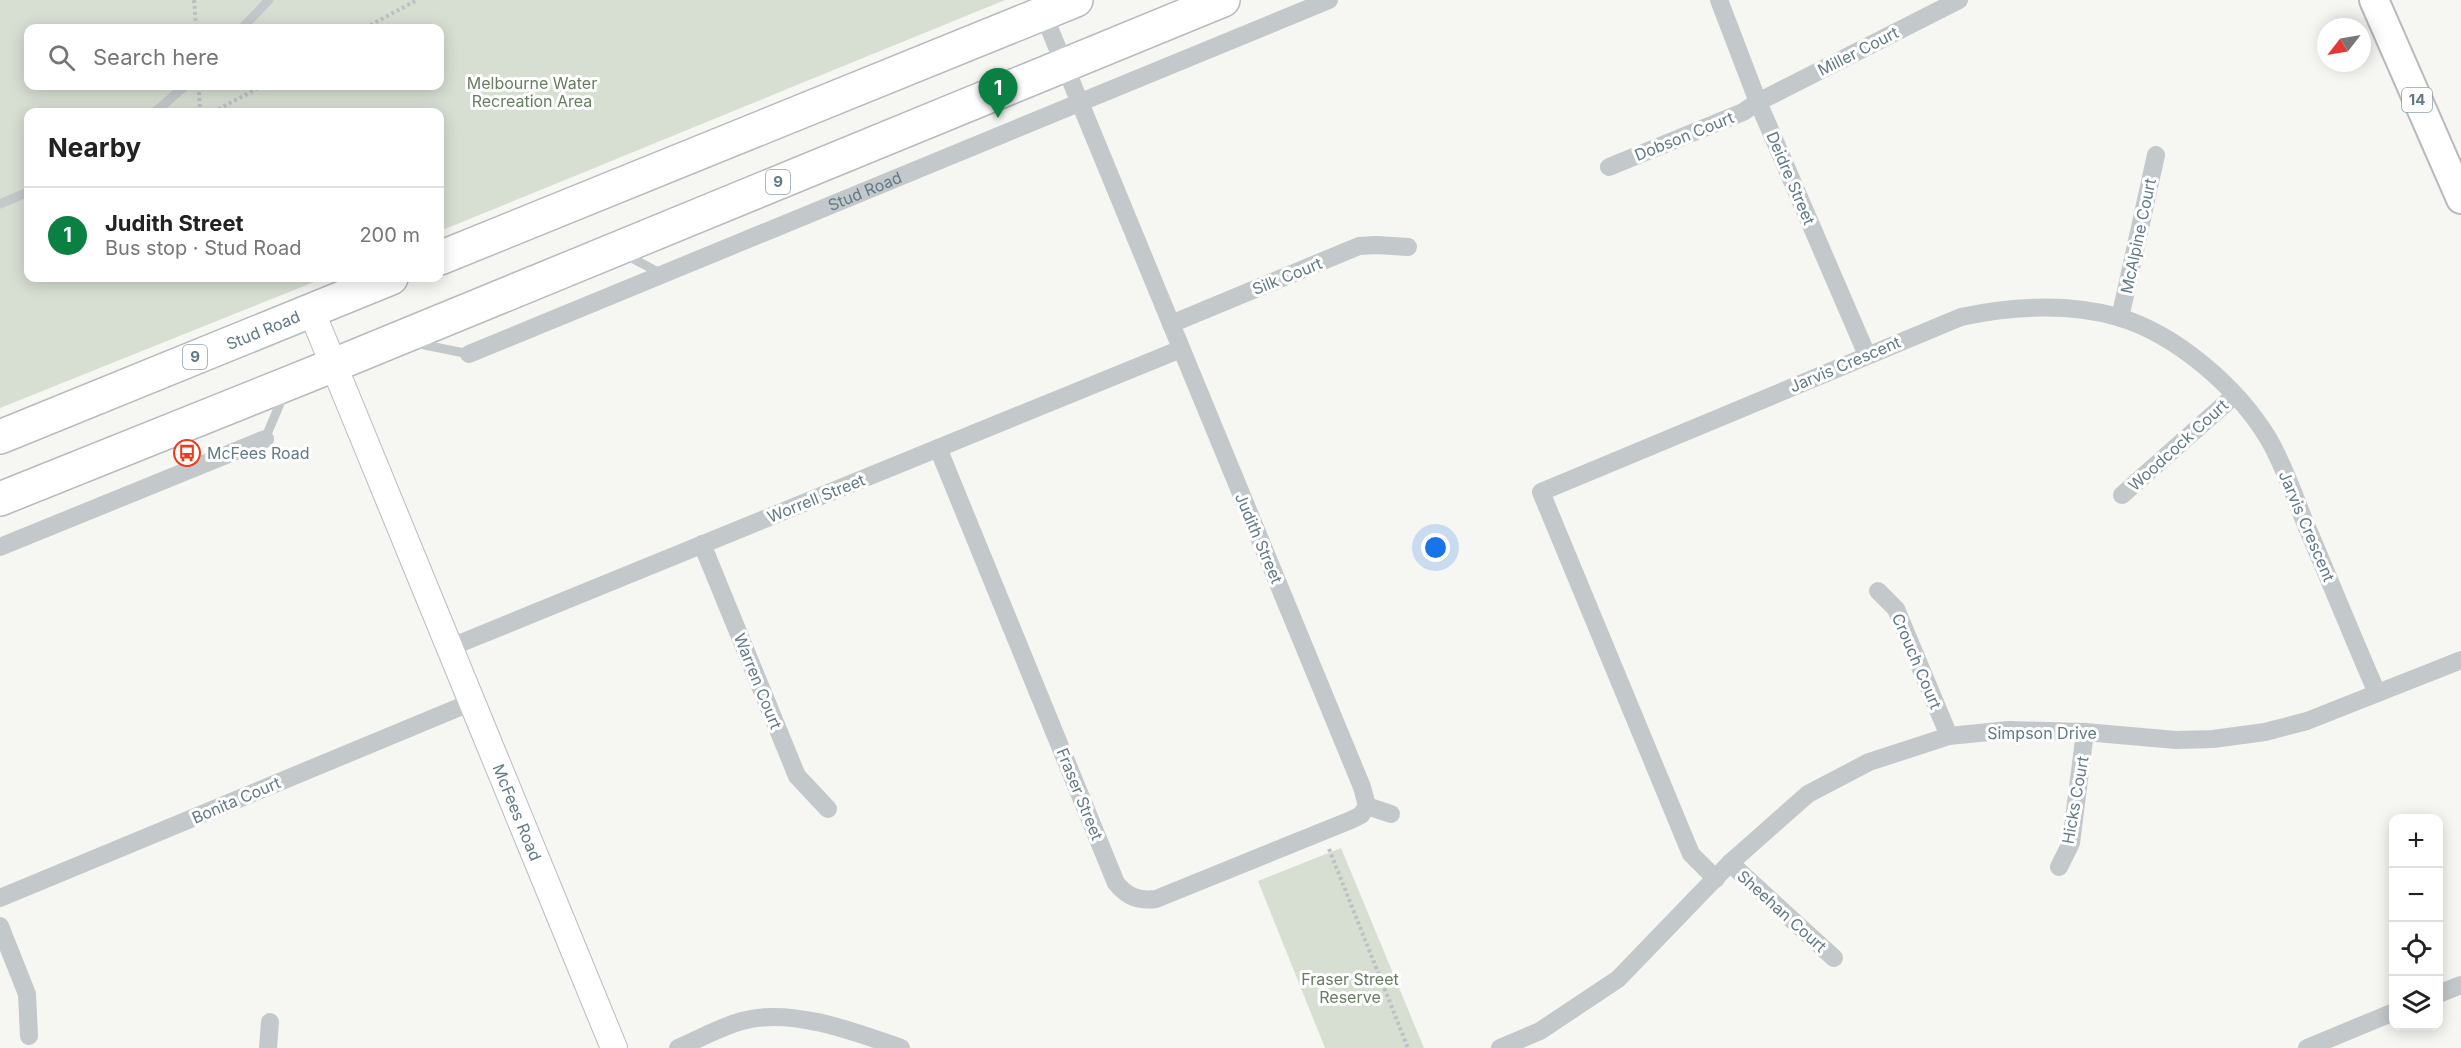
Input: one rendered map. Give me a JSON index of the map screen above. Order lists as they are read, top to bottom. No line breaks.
{"streets":{"highway":["9","Stud Road"],"main road":["14"],"street":["Miller Court","Dobson Court","Deidre Street","McAlpine Court","Silk Court","Jarvis Crescent","Woodcock Court","Worrell Street","Judith Street","Crouch Court","Warren Court","Simpson Drive","Fraser Street","Bonita Court","Hicks Court","McFees Road","Sheehan Court"]},"crossings":[["Miller Court","Dobson Court"],["Miller Court","Deidre Street"],["Dobson Court","Deidre Street"],["Deidre Street","Jarvis Crescent"],["9","Stud Road"],["9","Judith Street"],["9","McFees Road"],["Stud Road","Judith Street"],["Stud Road","McFees Road"],["McAlpine Court","Jarvis Crescent"],["Silk Court","Judith Street"],["Jarvis Crescent","Woodcock Court"],["Jarvis Crescent","Simpson Drive"],["Worrell Street","Judith Street"],["Worrell Street","Warren Court"],["Worrell Street","Fraser Street"],["Worrell Street","McFees Road"],["Judith Street","Fraser Street"],["Crouch Court","Simpson Drive"],["Simpson Drive","Hicks Court"],["Simpson Drive","Sheehan Court"],["Bonita Court","McFees Road"]],"parks":["Melbourne Water Recreation Area","Fraser Street Reserve"],"places":{"bus stop":["McFees Road"]},"north":"bottom left","page":{"search":"Search here","pins":"1","heading":"Nearby","list":[{"mark":"1","name":"Judith Street","note":"Bus stop · Stud Road","value":"200 m"}],"map_buttons":["+","−"]}}
